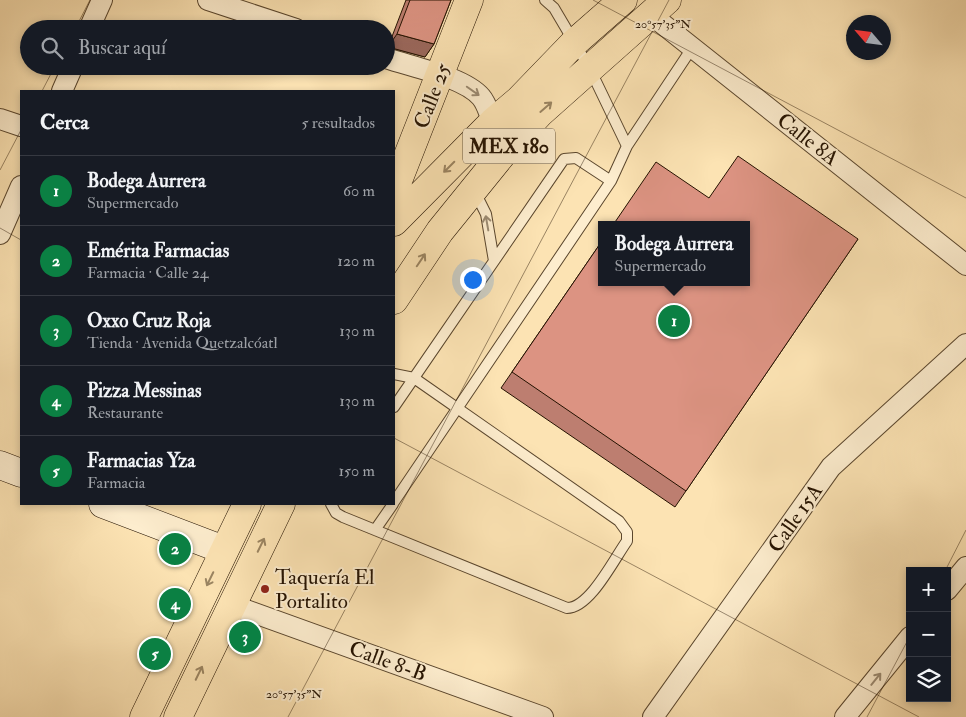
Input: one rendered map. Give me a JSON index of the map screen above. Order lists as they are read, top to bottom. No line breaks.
{"streets":{"main road":["Calle 25","MEX 180"],"street":["Calle 8A","Calle 15A","Calle 8-B"]},"crossings":[["Calle 8A","MEX 180"]],"places":["Taquería El Portalito"],"north":"top left","page":{"search":"Buscar aquí","heading":["Cerca","5 resultados"],"list":[{"mark":"1","name":"Bodega Aurrera","note":"Supermercado","value":"60 m"},{"mark":"2","name":"Emérita Farmacias","note":"Farmacia · Calle 24","value":"120 m"},{"mark":"3","name":"Oxxo Cruz Roja","note":"Tienda · Avenida Quetzalcóatl","value":"130 m"},{"mark":"4","name":"Pizza Messinas","note":"Restaurante","value":"130 m"},{"mark":"5","name":"Farmacias Yza","note":"Farmacia","value":"150 m"}],"popup":["Bodega Aurrera","Supermercado"],"pins":["1","2","4","3","5"],"map_buttons":["+","−"]},"coordinates":["20°57'35\"N"]}
